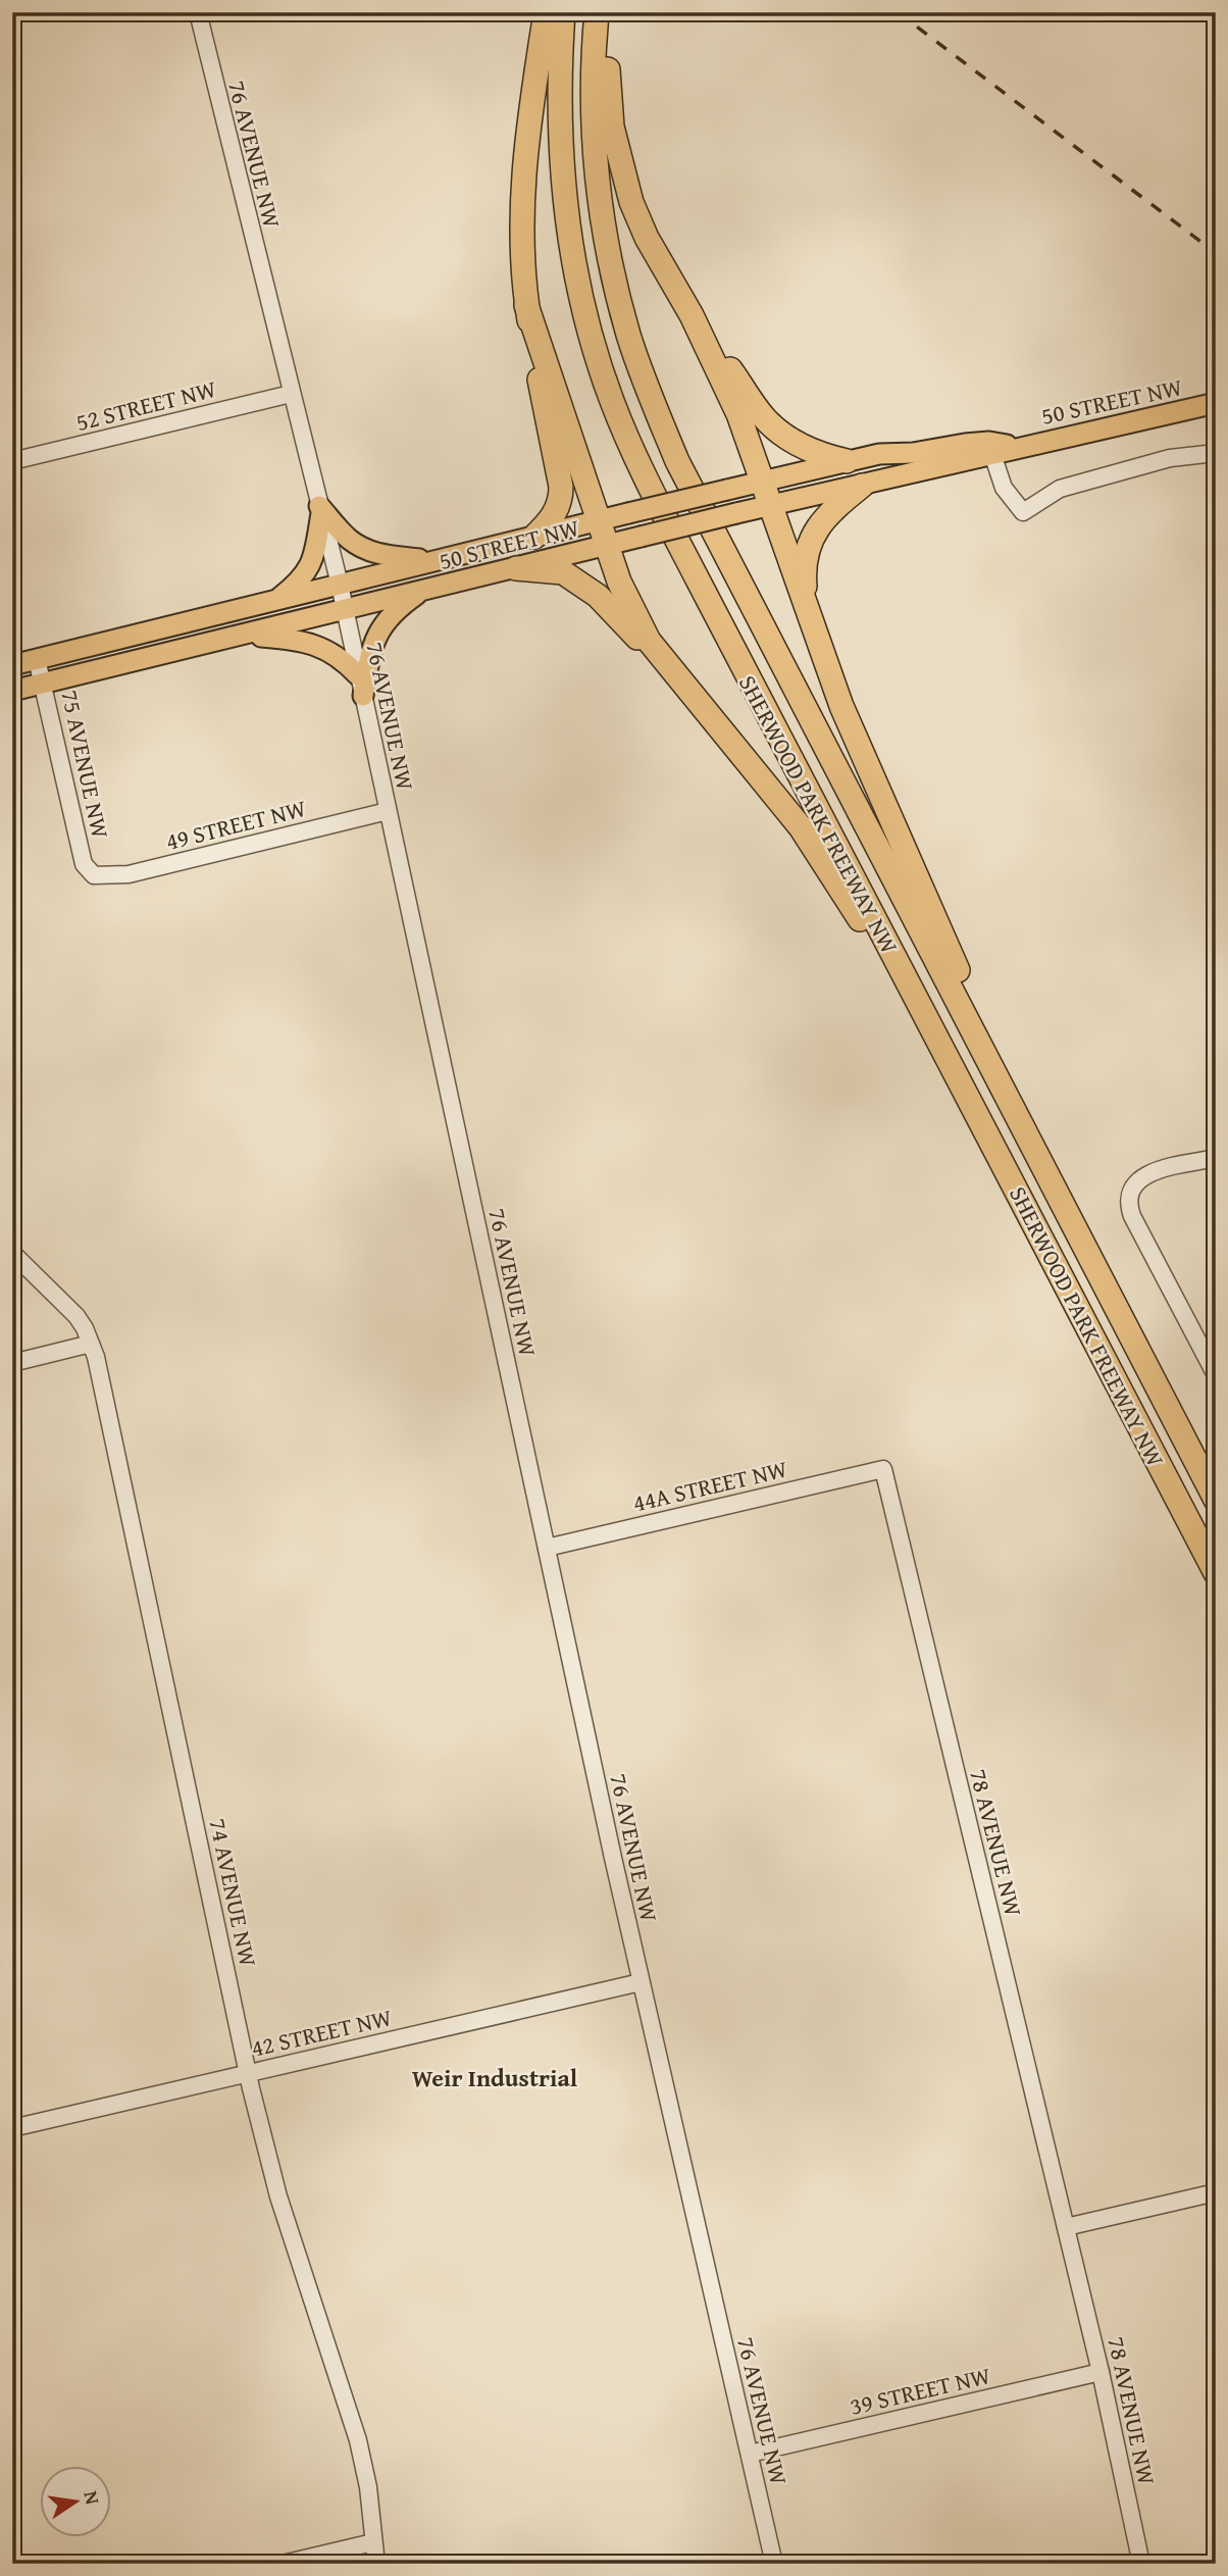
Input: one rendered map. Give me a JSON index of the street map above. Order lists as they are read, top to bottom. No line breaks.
{"streets":{"highway":["SHERWOOD PARK FREEWAY NW"],"main road":["50 STREET NW"],"street":["76 AVENUE NW","52 STREET NW","75 AVENUE NW","49 STREET NW","44A STREET NW","78 AVENUE NW","74 AVENUE NW","42 STREET NW","39 STREET NW"]},"crossings":[["76 AVENUE NW","50 STREET NW"],["76 AVENUE NW","52 STREET NW"],["76 AVENUE NW","49 STREET NW"],["76 AVENUE NW","44A STREET NW"],["76 AVENUE NW","42 STREET NW"],["76 AVENUE NW","39 STREET NW"],["50 STREET NW","75 AVENUE NW"],["75 AVENUE NW","49 STREET NW"],["44A STREET NW","78 AVENUE NW"],["78 AVENUE NW","39 STREET NW"],["74 AVENUE NW","42 STREET NW"]],"districts":["Weir Industrial"],"north":"right"}
